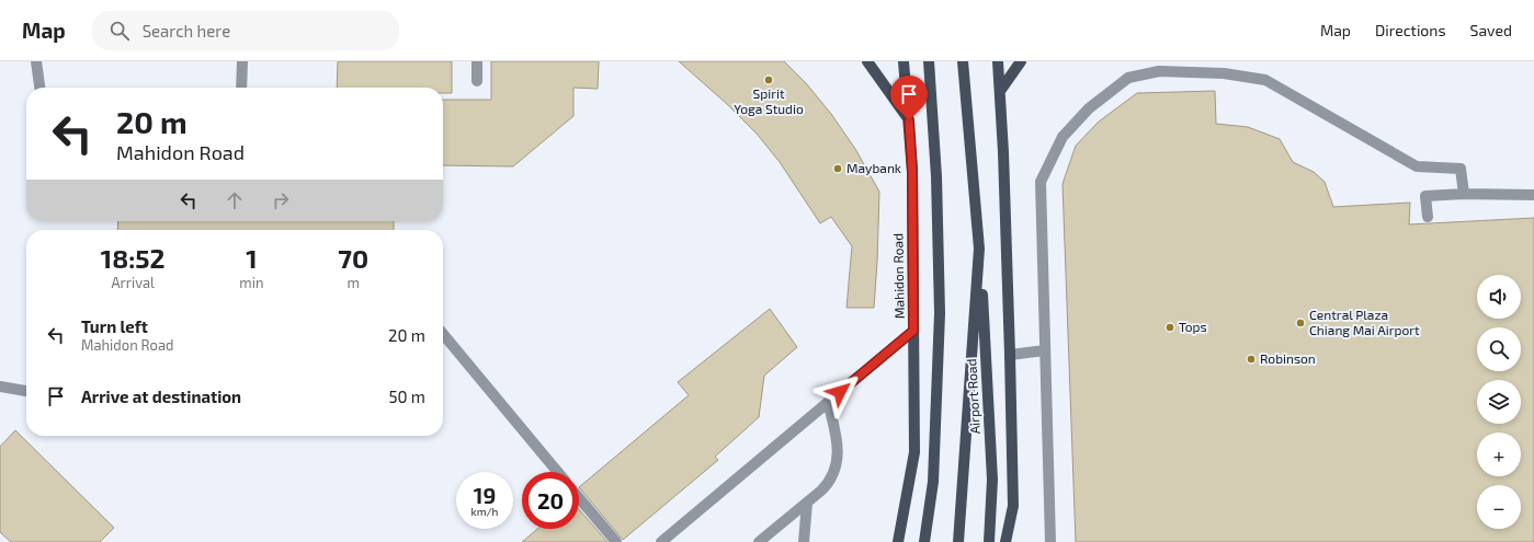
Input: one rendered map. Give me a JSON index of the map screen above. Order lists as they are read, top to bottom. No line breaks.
{"streets":{"main road":["Mahidon Road","Airport Road"]},"places":["Spirit Yoga Studio","Maybank","Central Plaza Chiang Mai Airport","Tops","Robinson"],"page":{"header":"Map","search":"Search here","nav":["Map","Directions","Saved"],"turn":["20 m","Mahidon Road"],"eta":["18:52","Arrival","1","min","70","m"],"map_buttons":["+","−"],"list":[{"name":"Turn left","note":"Mahidon Road","value":"20 m"},{"name":"Arrive at destination","value":"50 m"}],"speed":"19 km/h","limit":"20"}}
